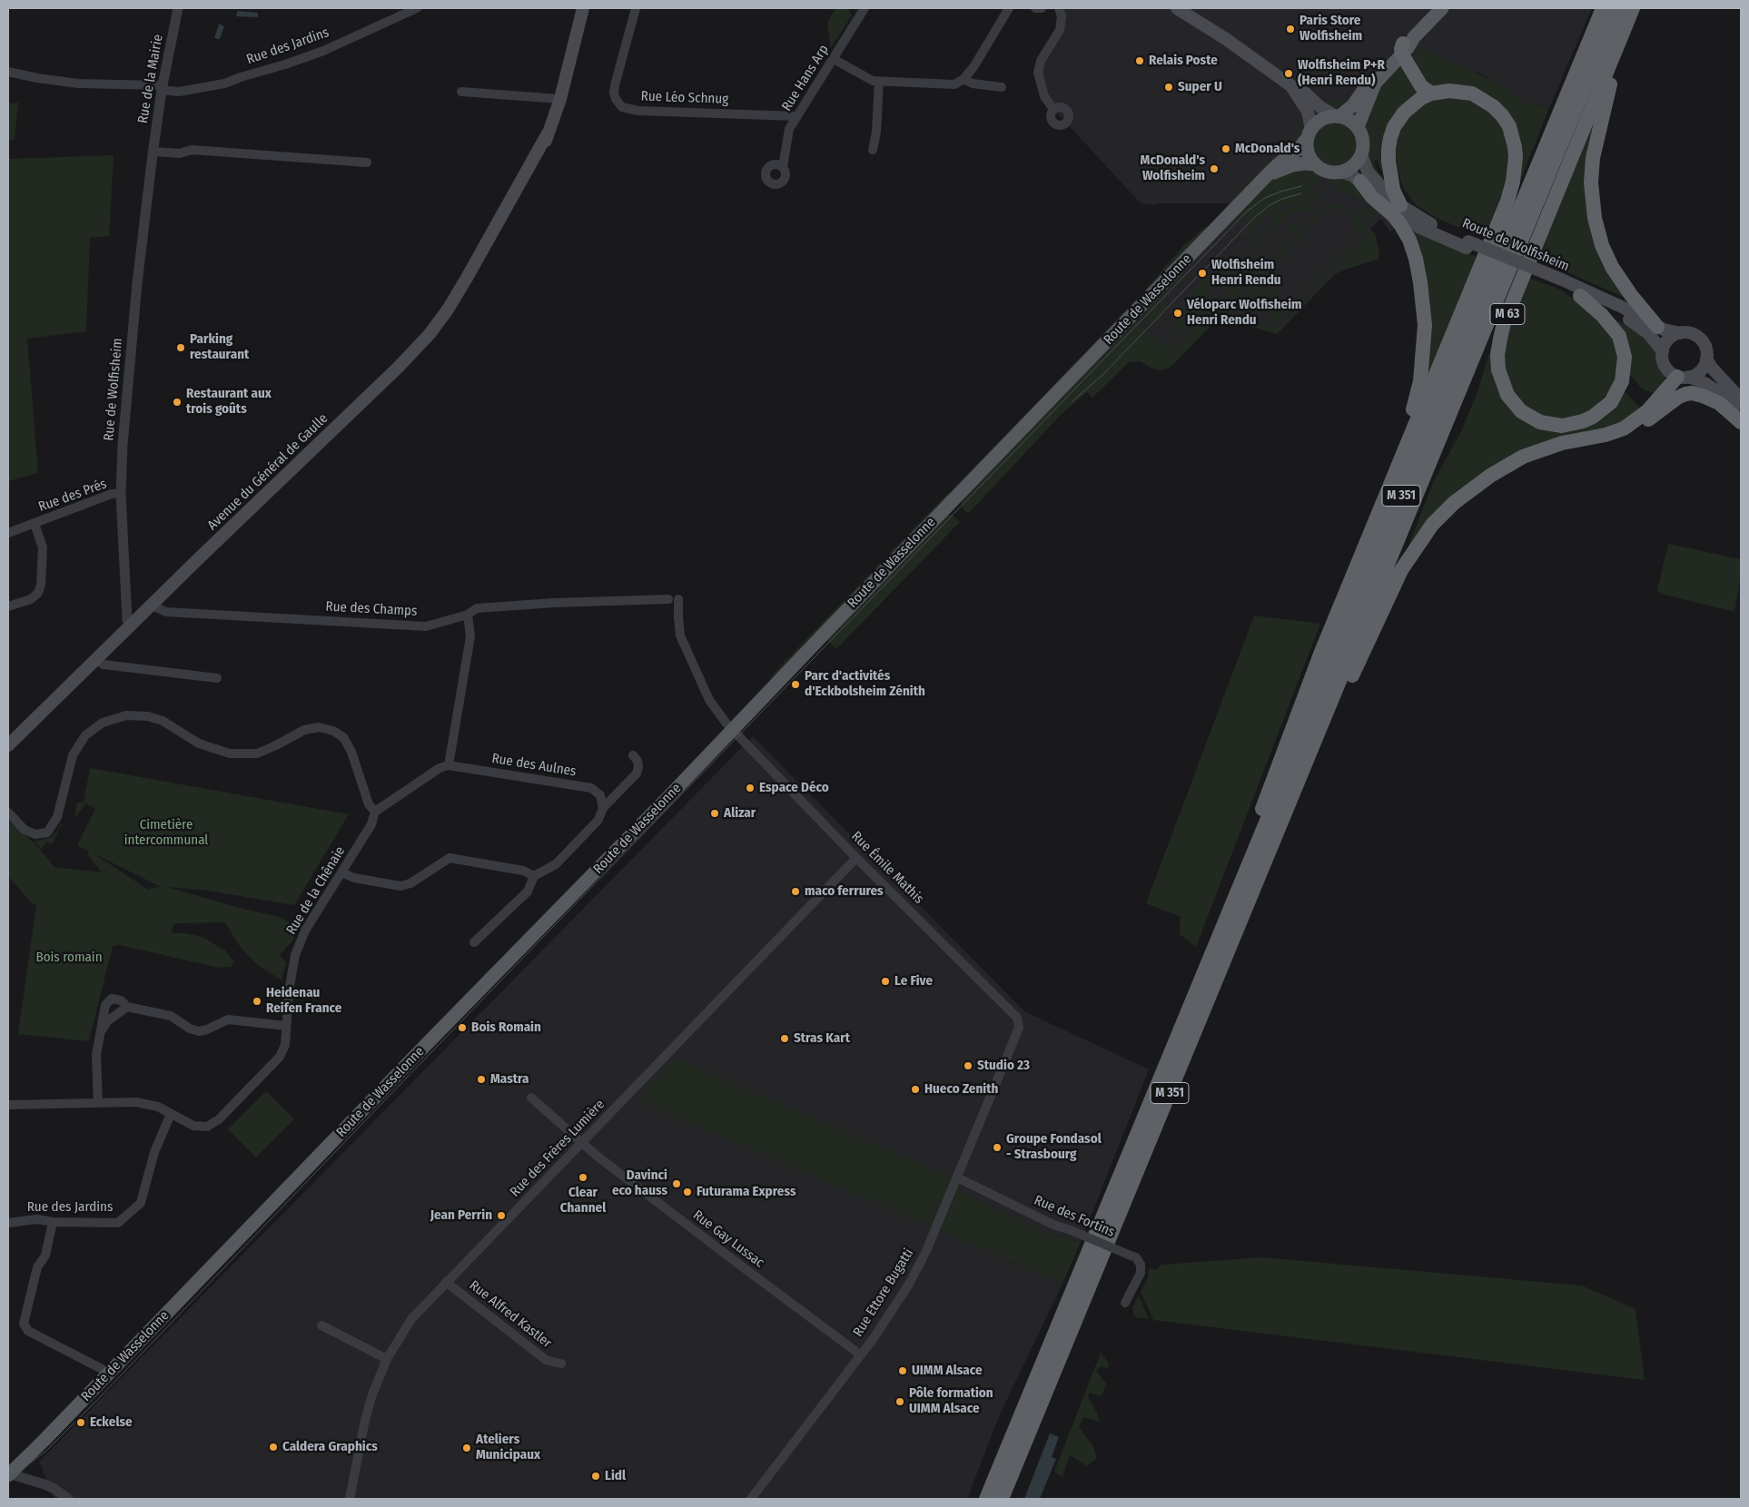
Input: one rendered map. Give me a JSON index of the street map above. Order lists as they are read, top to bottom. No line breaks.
{"streets":{"highway":["M 63","M 351"],"main road":["Route de Wolfisheim","Route de Wasselonne","Avenue du Général de Gaulle"],"street":["Rue des Jardins","Rue Hans Arp","Rue de la Mairie","Rue Léo Schnug","Rue de Wolfisheim","Rue des Prés","Rue des Champs","Rue des Aulnes","Rue Émile Mathis","Rue de la Chênaie","Rue des Frères Lumière","Rue des Fortins","Rue Gay Lussac","Rue Ettore Bugatti","Rue Alfred Kastler"]},"crossings":[["Rue des Jardins","Rue de la Mairie"],["Rue des Jardins","Rue de la Chênaie"],["Rue Hans Arp","Rue Léo Schnug"],["Rue de la Mairie","Rue de Wolfisheim"],["Route de Wolfisheim","Route de Wasselonne"],["Route de Wolfisheim","M 63"],["Route de Wasselonne","Rue Émile Mathis"],["Rue de Wolfisheim","Avenue du Général de Gaulle"],["Rue de Wolfisheim","Rue des Prés"],["Avenue du Général de Gaulle","Rue des Champs"],["Rue Émile Mathis","Rue des Frères Lumière"],["Rue Émile Mathis","Rue Ettore Bugatti"],["Rue des Frères Lumière","Rue Gay Lussac"],["Rue des Frères Lumière","Rue Alfred Kastler"],["Rue des Fortins","Rue Ettore Bugatti"],["Rue Gay Lussac","Rue Ettore Bugatti"]],"parks":["Cimetière intercommunal","Bois romain"],"places":["Paris Store Wolfisheim","Relais Poste","Wolfisheim P+R (Henri Rendu)","Super U","McDonald's","McDonald's Wolfisheim","Wolfisheim Henri Rendu","Véloparc Wolfisheim Henri Rendu","Parking restaurant","Restaurant aux trois goûts","Parc d'activités d'Eckbolsheim Zénith","Espace Déco","Alizar","maco ferrures","Le Five","Heidenau Reifen France","Bois Romain","Stras Kart","Studio 23","Mastra","Hueco Zenith","Groupe Fondasol - Strasbourg","Clear Channel","Davinci eco hauss","Futurama Express","Jean Perrin","UIMM Alsace","Pôle formation UIMM Alsace","Eckelse","Caldera Graphics","Ateliers Municipaux","Lidl"]}
